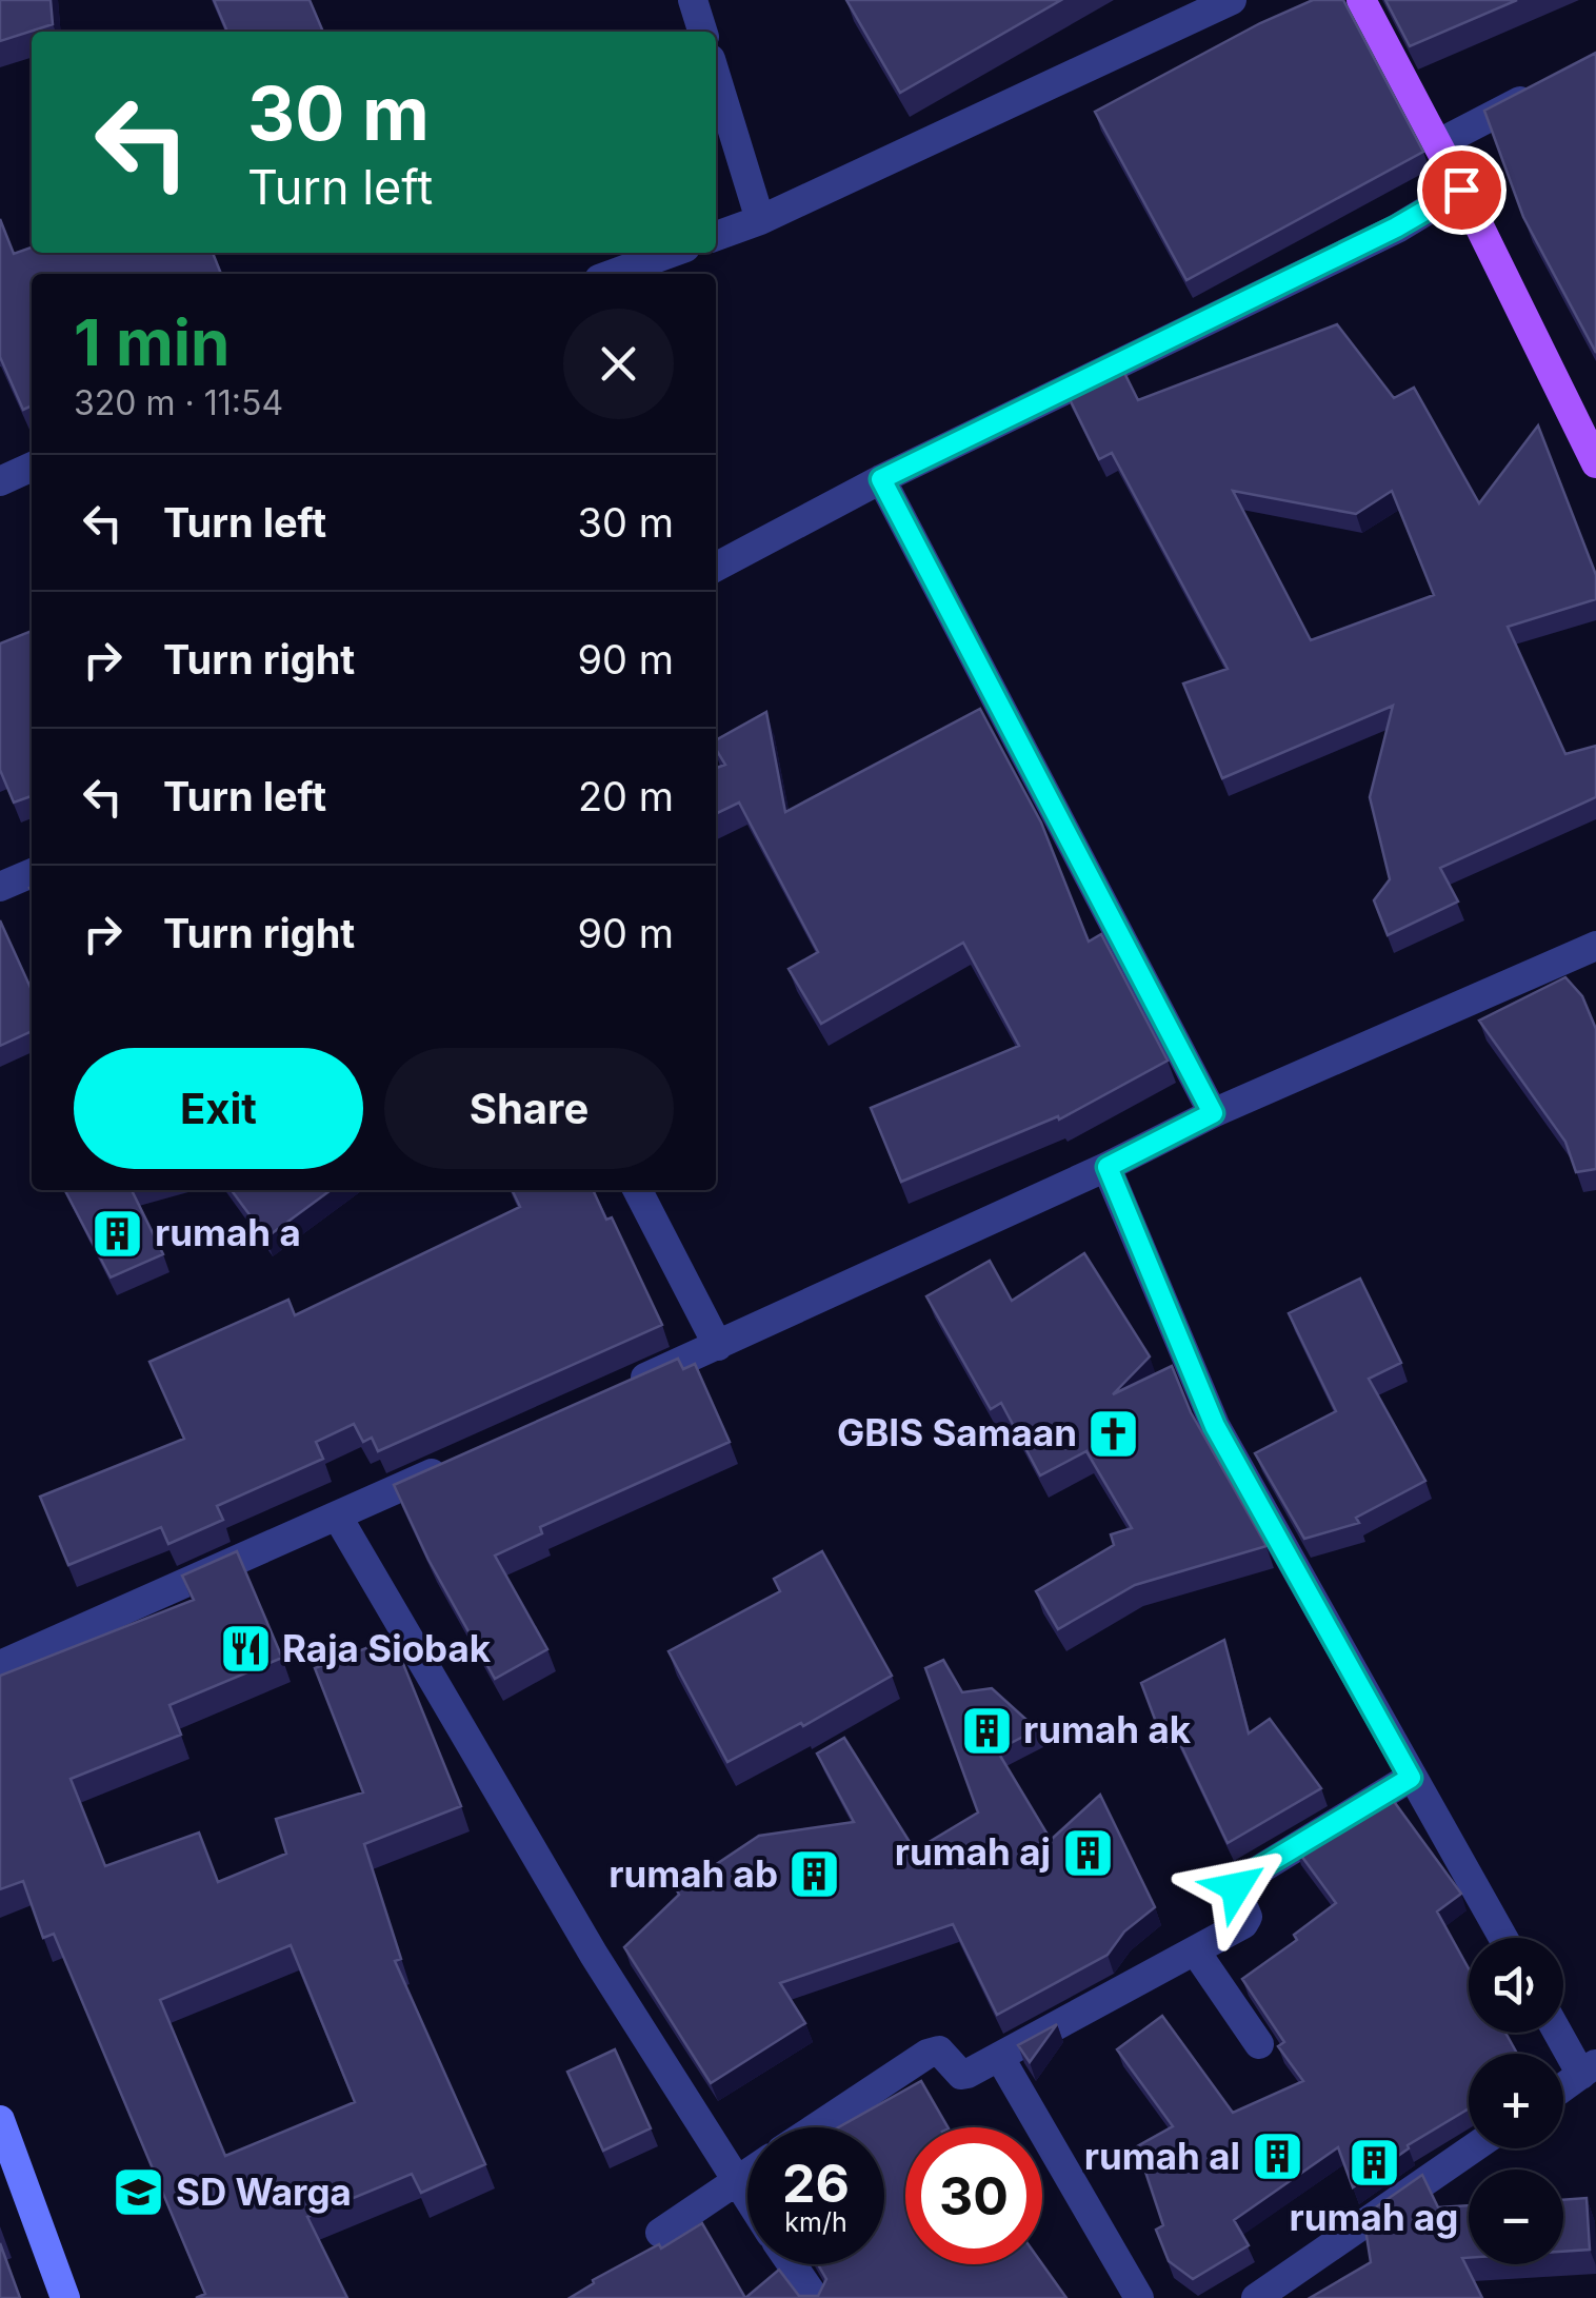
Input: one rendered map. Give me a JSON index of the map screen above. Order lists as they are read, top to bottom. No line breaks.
{"places":{"building":["rumah a","rumah ak","rumah aj","rumah ab","rumah al","rumah ag"],"church":["GBIS Samaan"],"restaurant":["Raja Siobak"],"school or university":["SD Warga"]},"page":{"turn":["30 m","Turn left"],"heading":["1 min","320 m · 11:54"],"list":[{"name":"Turn left","value":"30 m"},{"name":"Turn right","value":"90 m"},{"name":"Turn left","value":"20 m"},{"name":"Turn right","value":"90 m"}],"buttons":["Exit","Share"],"map_buttons":["+","−"],"speed":"26 km/h","limit":"30"}}
